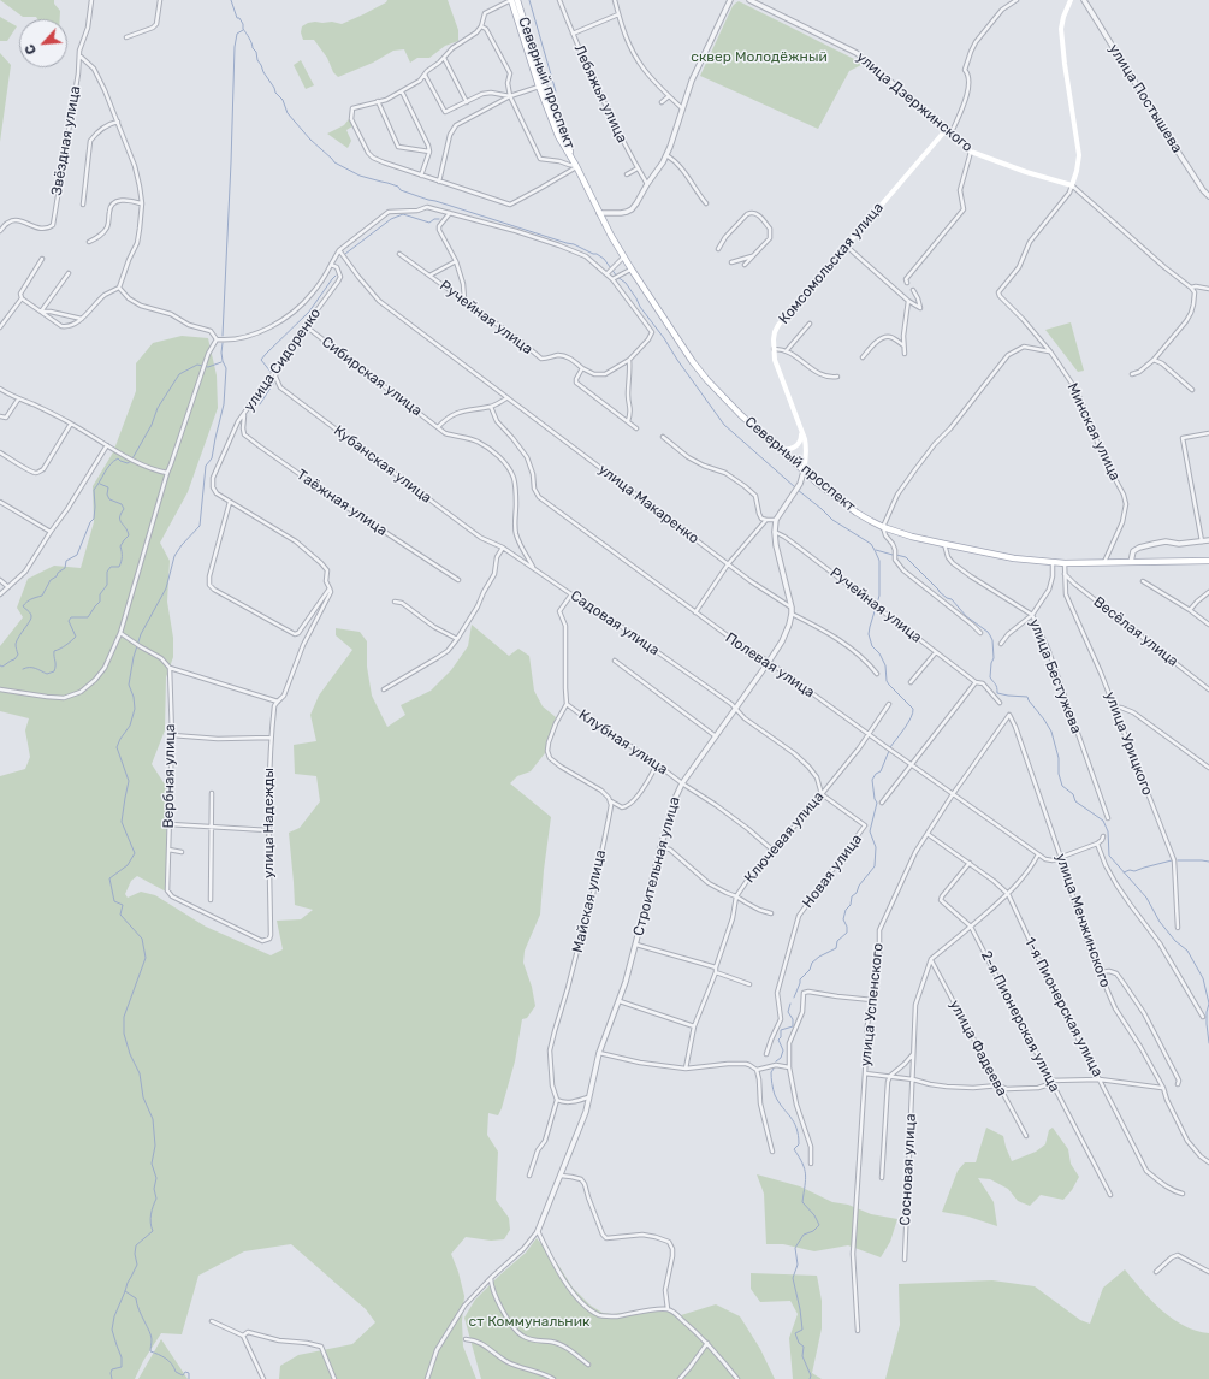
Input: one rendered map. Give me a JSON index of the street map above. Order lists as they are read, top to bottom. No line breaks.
{"streets":{"main road":["Северный проспект","улица Дзержинского","Комсомольская улица"],"street":["Лебяжья улица","улица Постышева","Звёздная улица","Ручейная улица","улица Сидоренко","Сибирская улица","Минская улица","Кубанская улица","Таёжная улица","улица Макаренко","Садовая улица","Весёлая улица","Полевая улица","улица Бестужева","Клубная улица","улица Урицкого","Вербная улица","улица Надежды","Ключевая улица","Строительная улица","Новая улица","Майская улица","улица Менжинского","улица Успенского","1-я Пионерская улица","2-я Пионерская улица","улица Фадеева","Сосновая улица"]},"crossings":[["Северный проспект","Комсомольская улица"],["Северный проспект","Минская улица"],["Северный проспект","улица Бестужева"],["Северный проспект","улица Урицкого"],["Северный проспект","Строительная улица"],["улица Дзержинского","Комсомольская улица"],["улица Дзержинского","Минская улица"],["Комсомольская улица","Строительная улица"],["Ручейная улица","Строительная улица"],["улица Сидоренко","Сибирская улица"],["улица Сидоренко","Кубанская улица"],["улица Сидоренко","Таёжная улица"],["Сибирская улица","Садовая улица"],["Кубанская улица","Садовая улица"],["улица Макаренко","Строительная улица"],["Садовая улица","Ключевая улица"],["Садовая улица","Строительная улица"],["Садовая улица","Новая улица"],["Весёлая улица","улица Урицкого"],["Полевая улица","Ключевая улица"],["Полевая улица","Строительная улица"],["Полевая улица","улица Менжинского"],["Полевая улица","улица Успенского"],["Клубная улица","Ключевая улица"],["Клубная улица","Строительная улица"],["Вербная улица","улица Надежды"],["Ключевая улица","Новая улица"],["улица Менжинского","улица Успенского"],["улица Успенского","1-я Пионерская улица"],["1-я Пионерская улица","2-я Пионерская улица"],["улица Фадеева","Сосновая улица"]],"parks":["сквер Молодёжный","ст Коммунальник"],"north":"bottom left"}
